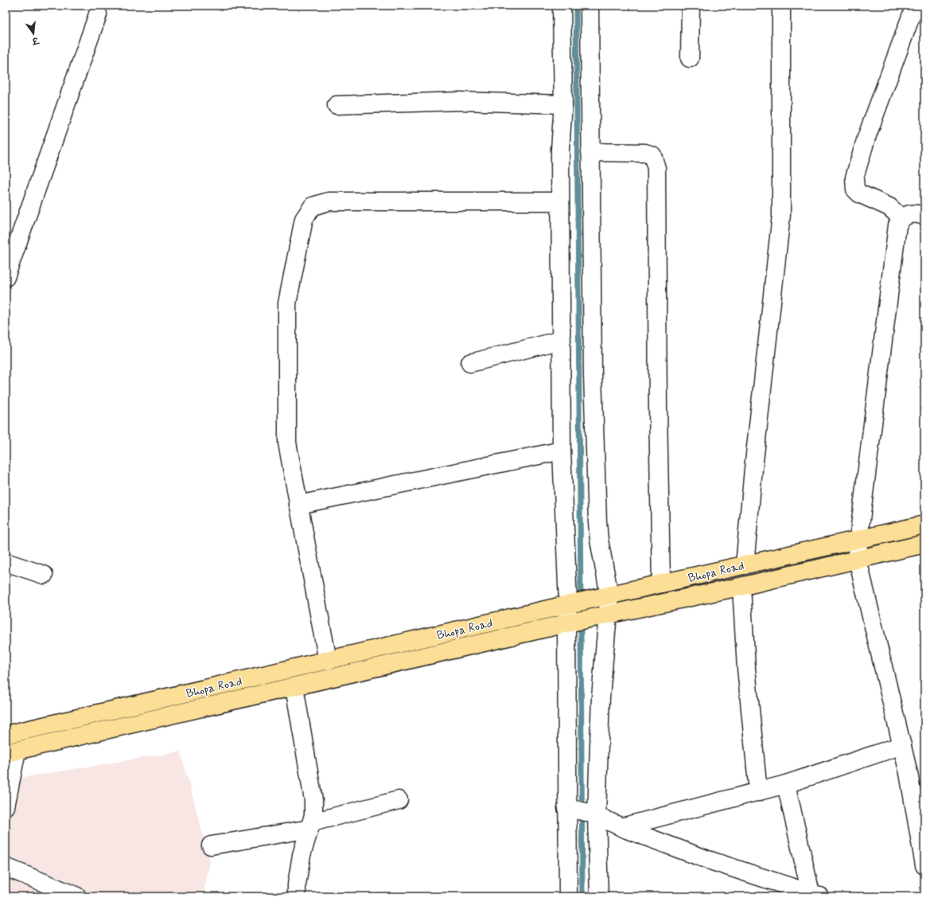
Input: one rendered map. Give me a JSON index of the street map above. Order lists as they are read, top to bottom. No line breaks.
{"streets":{"main road":["Bhopa Road"]},"north":"bottom"}
